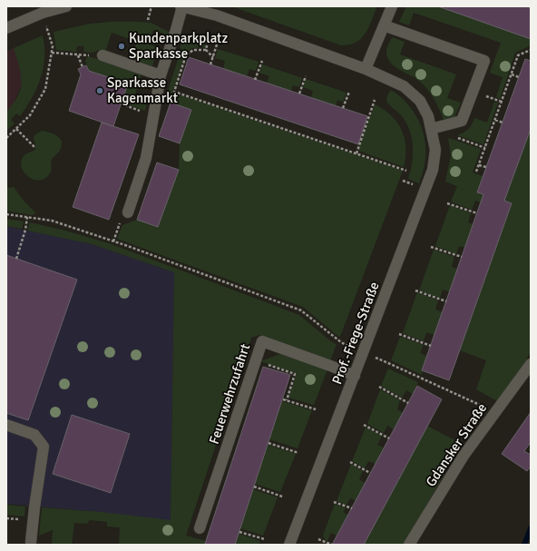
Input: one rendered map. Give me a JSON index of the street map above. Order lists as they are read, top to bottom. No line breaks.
{"streets":{"street":["Prof.-Frege-Straße","Feuerwehrzufahrt","Gdansker Straße"]},"crossings":[["Prof.-Frege-Straße","Feuerwehrzufahrt"]],"places":["Kundenparkplatz Sparkasse","Sparkasse Kagenmarkt"]}
